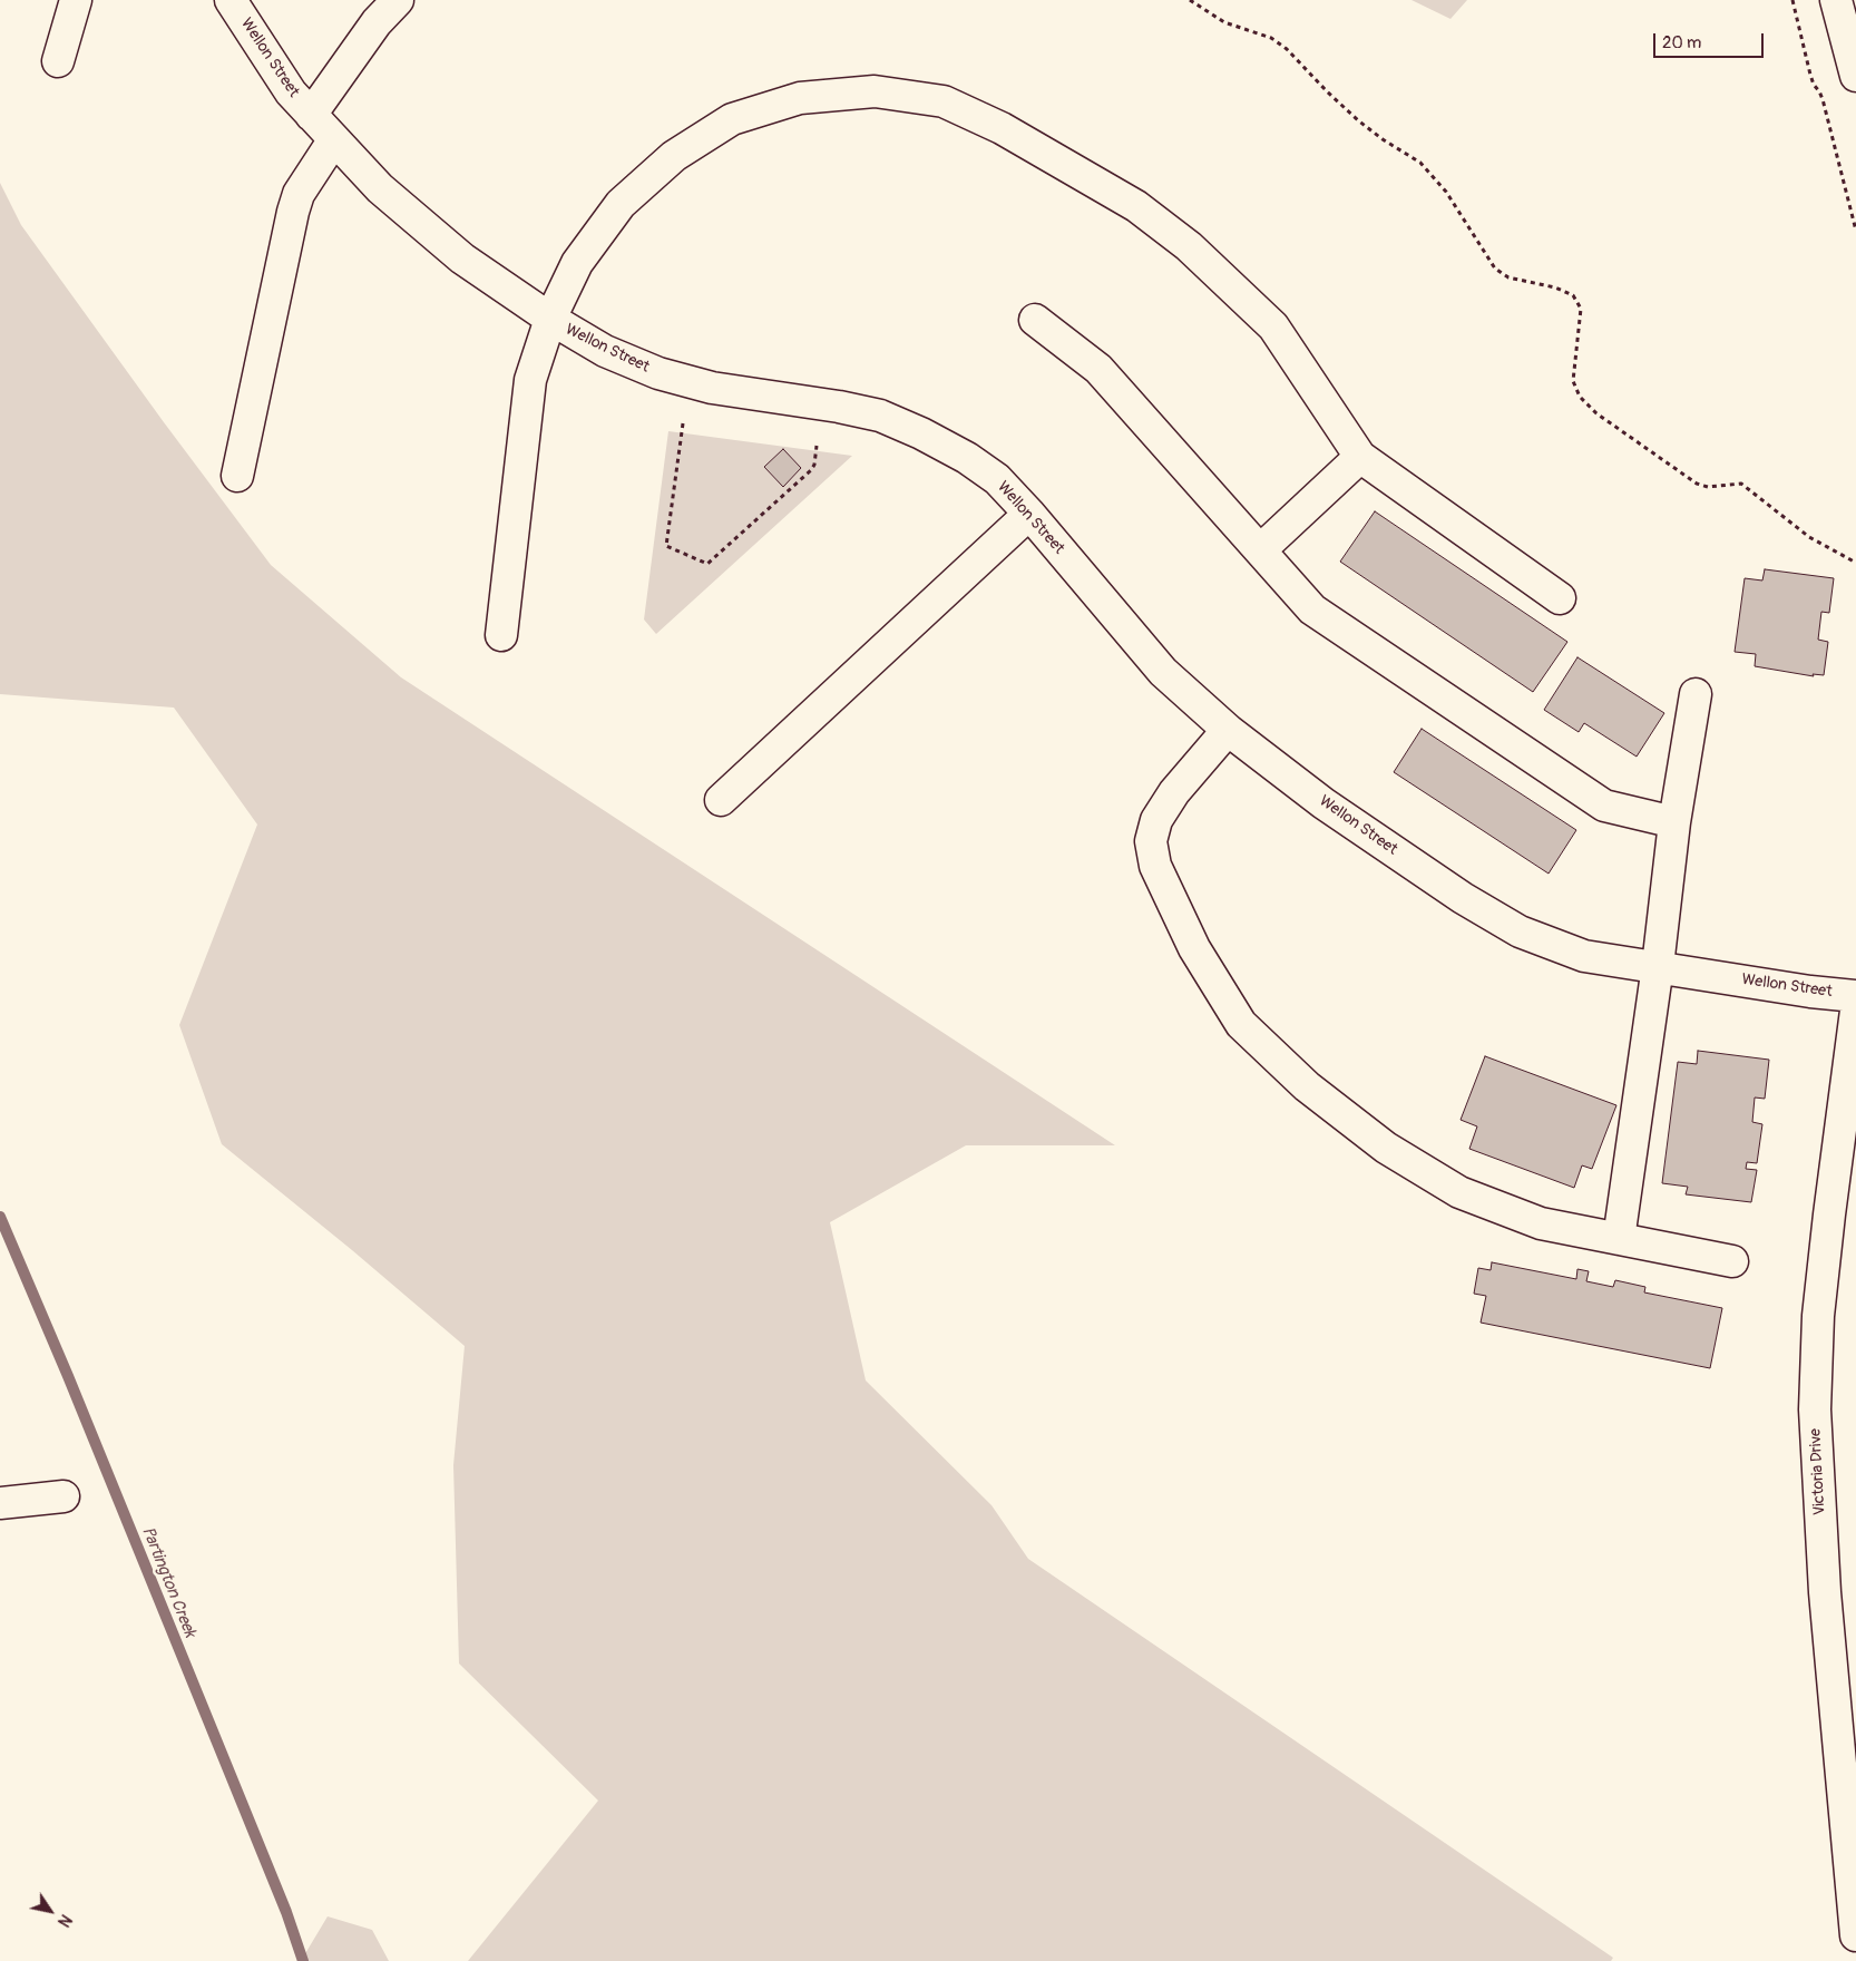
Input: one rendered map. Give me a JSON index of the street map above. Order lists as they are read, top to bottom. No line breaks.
{"streets":{"street":["Wellon Street","Victoria Drive"]},"water":["Partington Creek"],"scale_bar":"20 m","north":"bottom right"}
